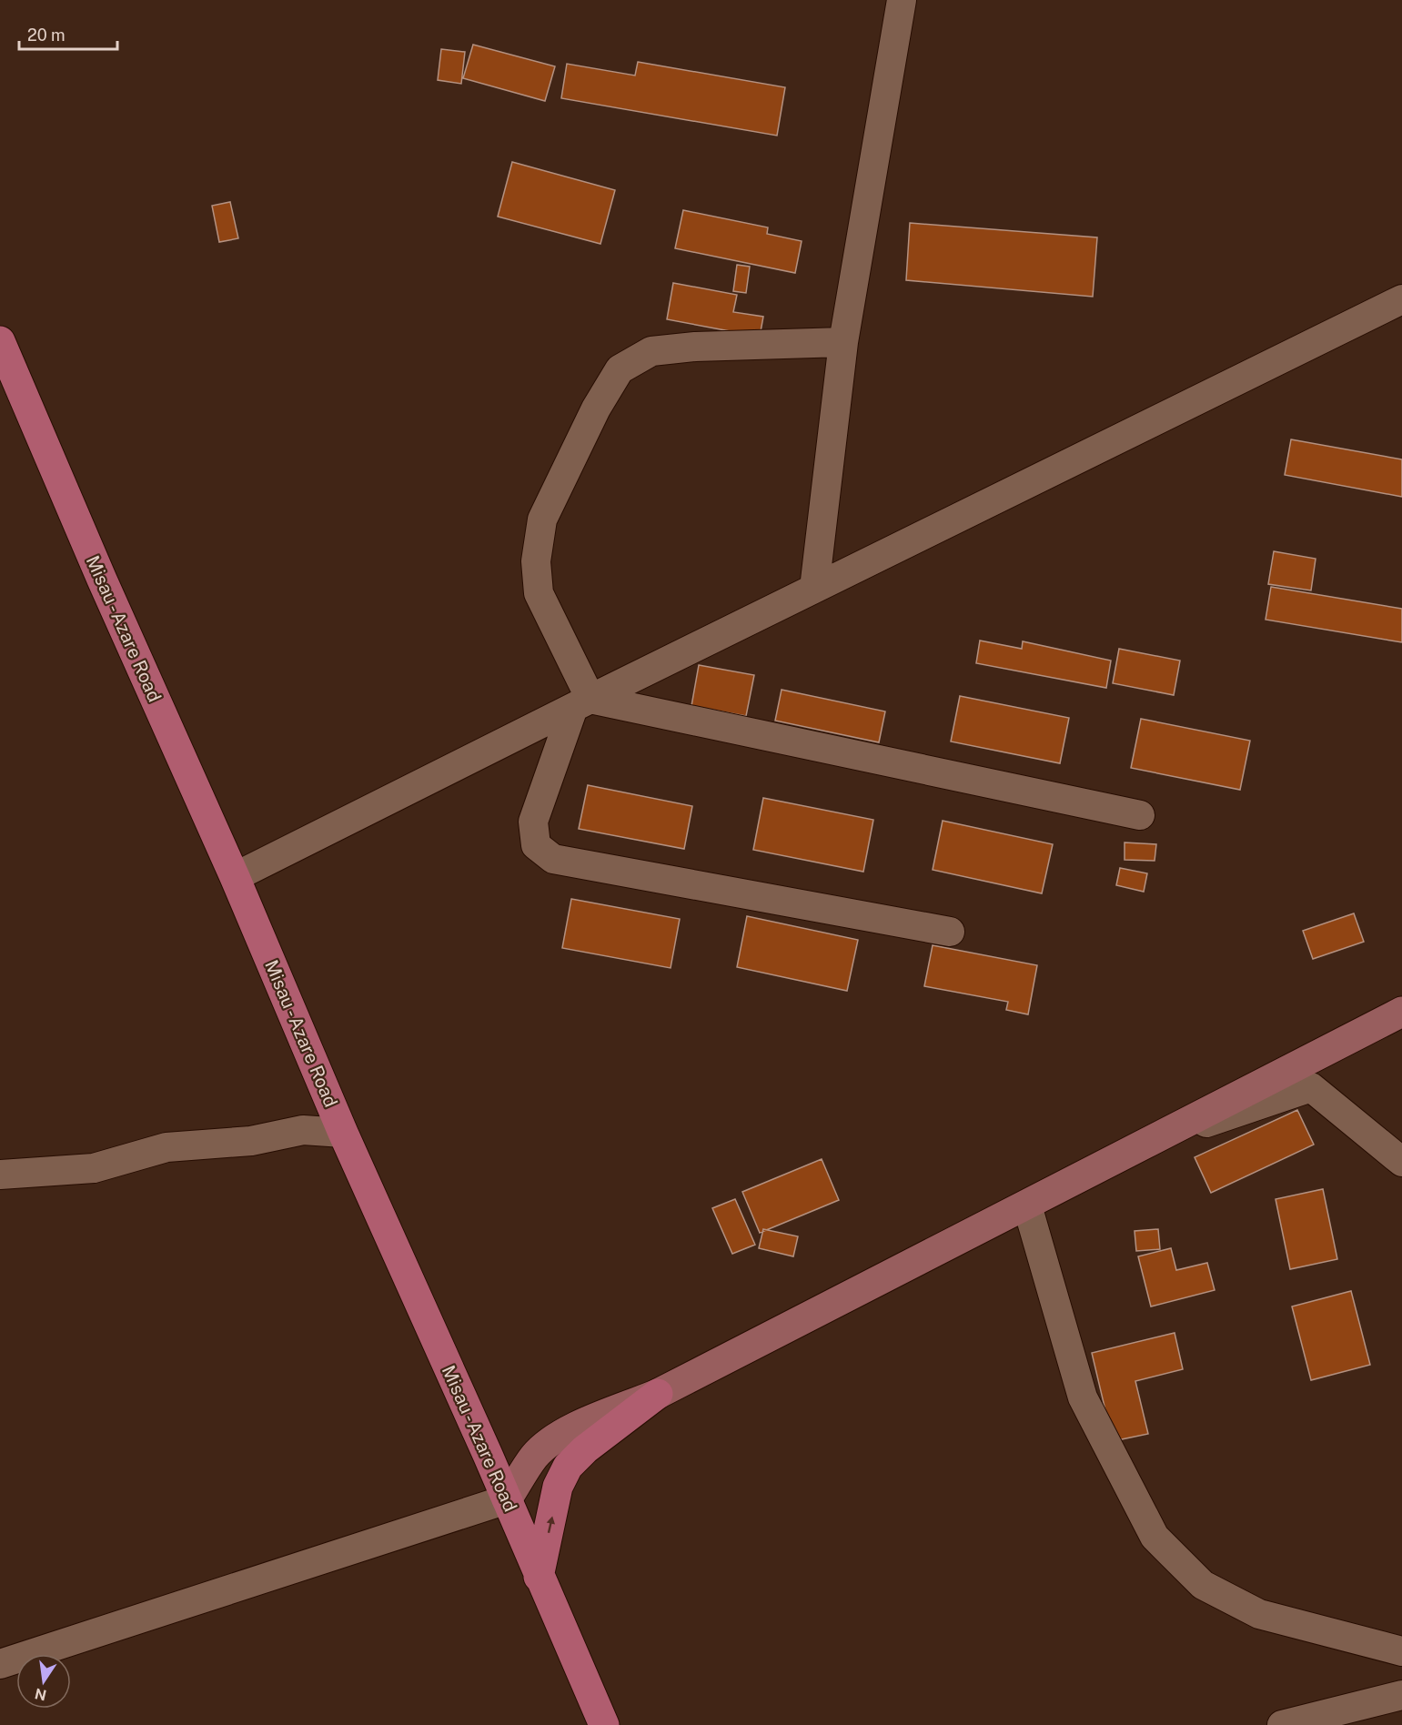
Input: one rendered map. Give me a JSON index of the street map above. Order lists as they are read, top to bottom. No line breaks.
{"streets":{"main road":["Misau - Azare Road"]},"scale_bar":"20 m","north":"bottom"}
